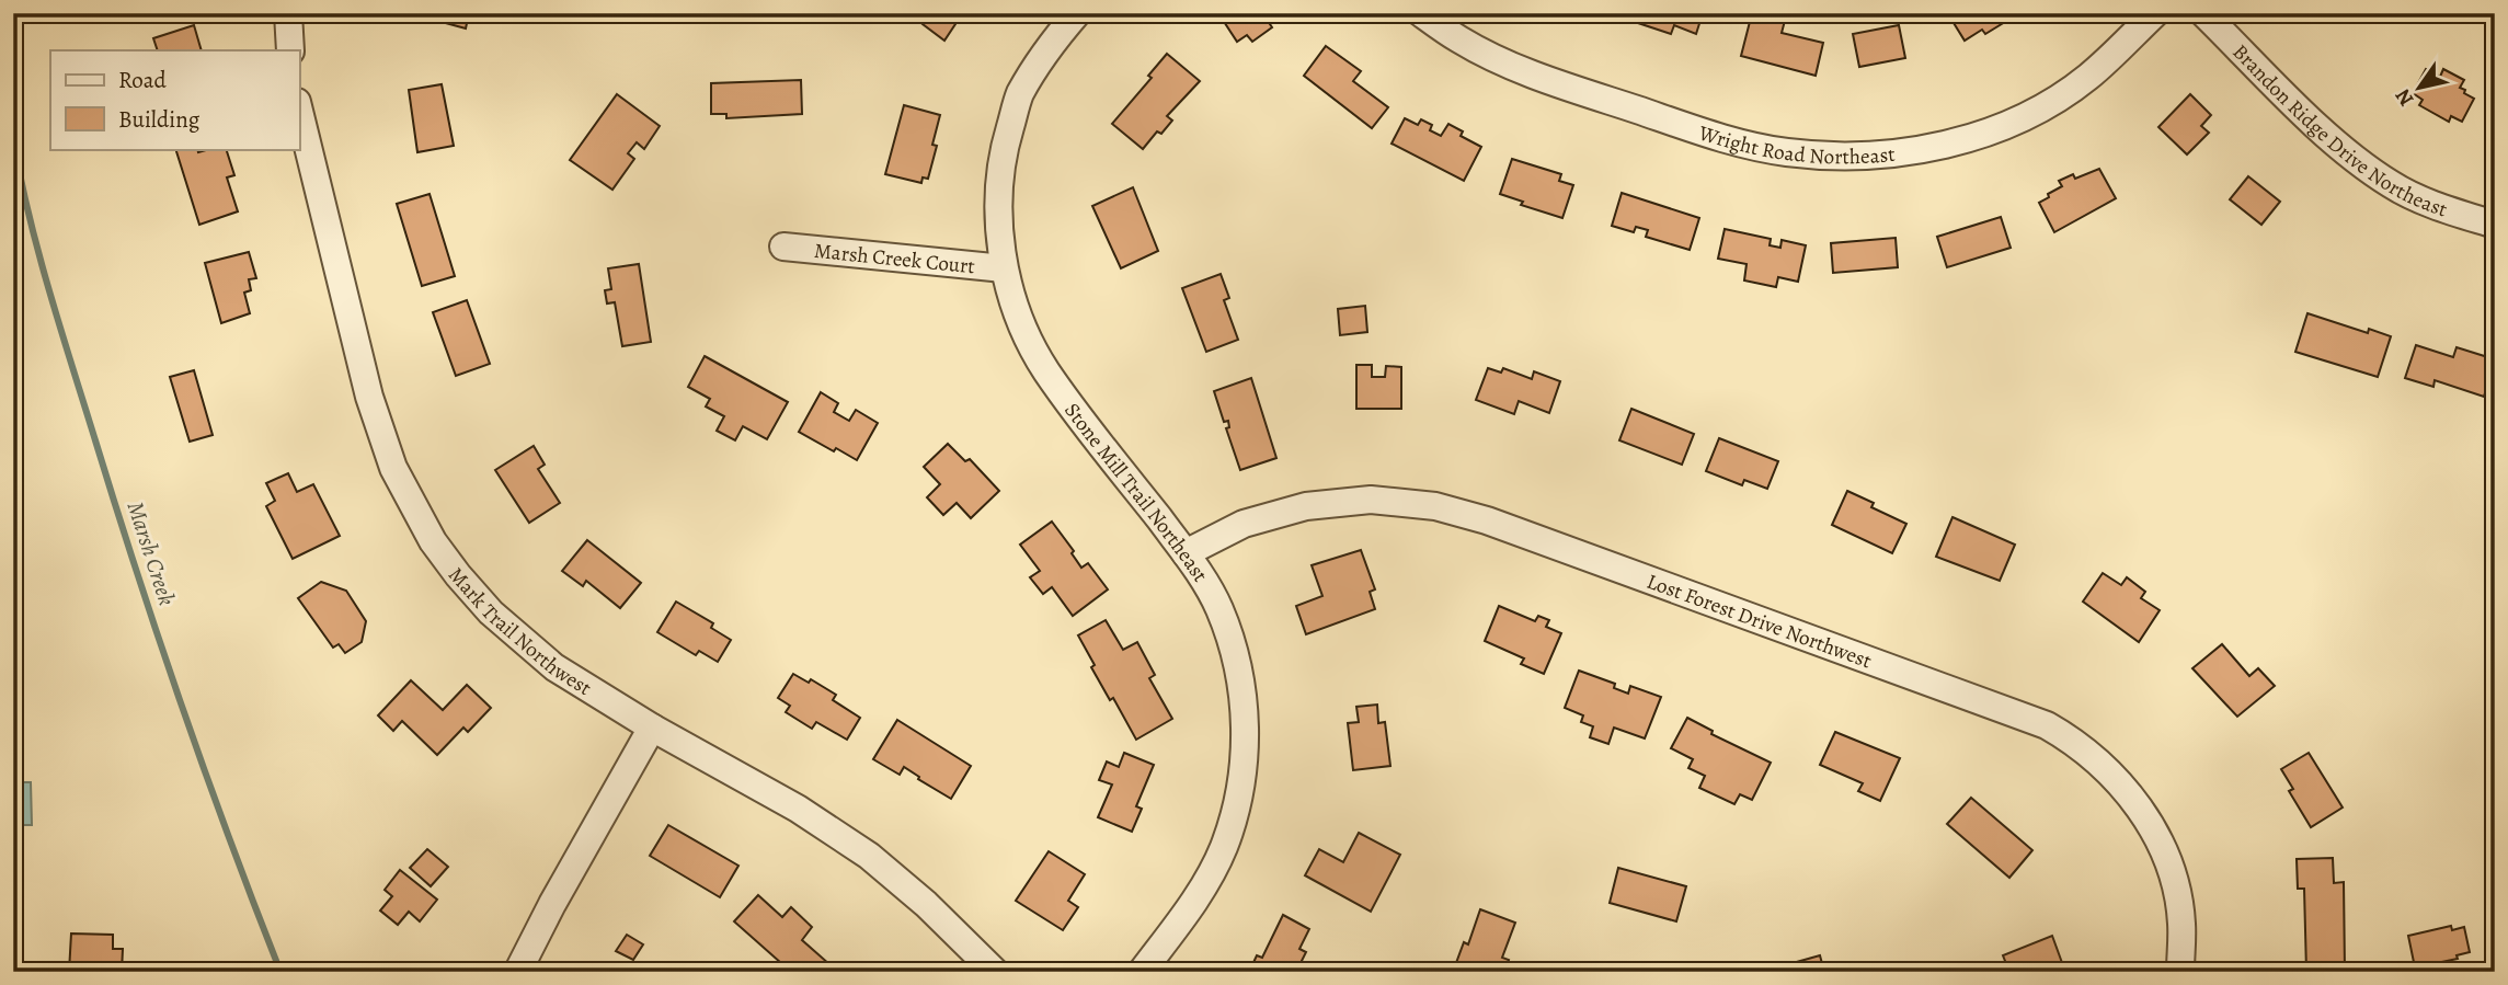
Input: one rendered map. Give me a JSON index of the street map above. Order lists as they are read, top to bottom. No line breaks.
{"streets":{"street":["Brandon Ridge Drive Northeast","Wright Road Northeast","Marsh Creek Court","Stone Mill Trail Northeast","Lost Forest Drive Northwest","Mark Trail Northwest"]},"crossings":[["Marsh Creek Court","Stone Mill Trail Northeast"],["Stone Mill Trail Northeast","Lost Forest Drive Northwest"]],"water":["Marsh Creek"],"legend":["Road","Building"],"north":"bottom left"}
